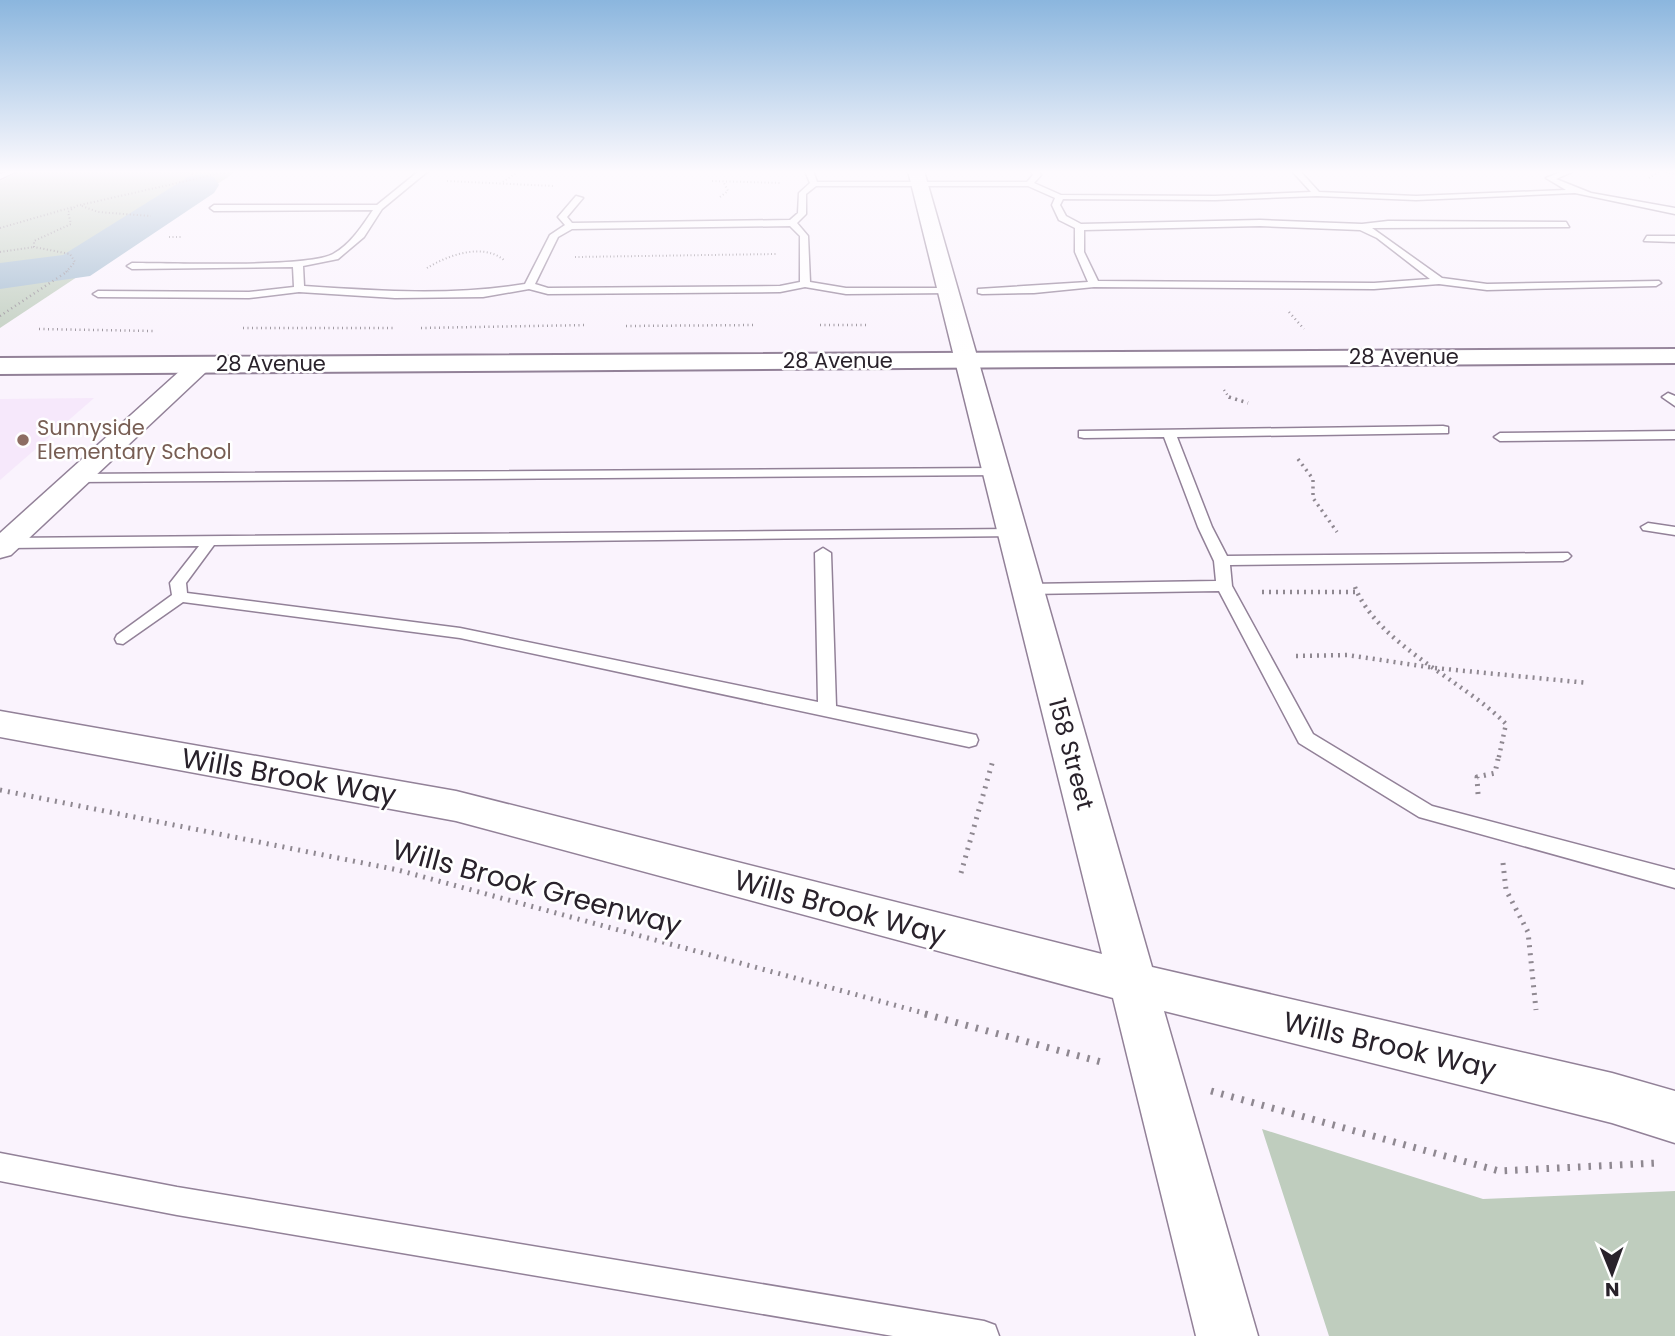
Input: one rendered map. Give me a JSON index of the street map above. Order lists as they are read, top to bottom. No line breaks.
{"streets":{"street":["28 Avenue","158 Street","Wills Brook Way"],"path":["Wills Brook Greenway"]},"crossings":[["28 Avenue","158 Street"],["158 Street","Wills Brook Way"]],"places":["Sunnyside Elementary School"],"north":"bottom"}
